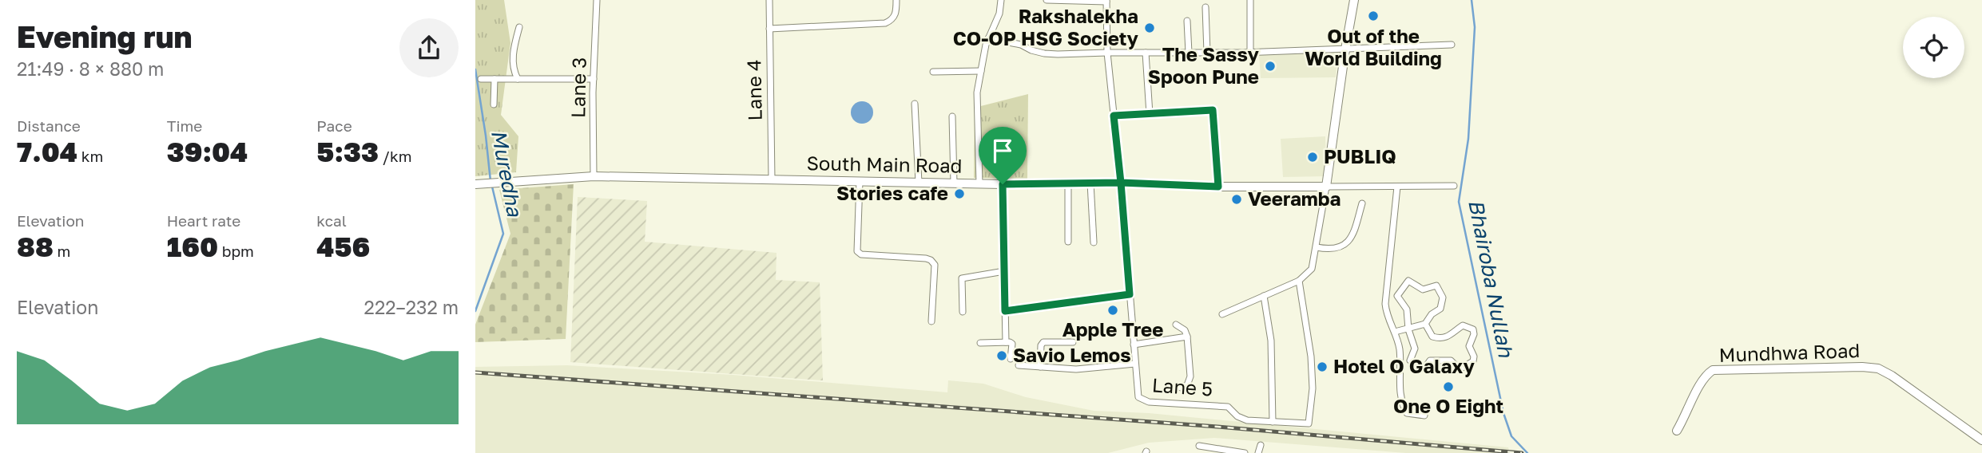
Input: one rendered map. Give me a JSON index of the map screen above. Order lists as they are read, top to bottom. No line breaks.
{"streets":{"main road":["South Main Road","Mundhwa Road"],"street":["Lane 3","Lane 4","Lane 5"]},"crossings":[["Lane 3","South Main Road"],["Lane 4","South Main Road"],["South Main Road","Lane 5"]],"water":["Muredha","Bhairoba Nullah"],"places":["Out of the World Building","Rakshalekha CO-OP HSG Society","The Sassy Spoon Pune","PUBLIQ","Stories cafe","Veeramba","Apple Tree","Savio Lemos","Hotel O Galaxy","One O Eight"],"page":{"heading":["Evening run","21:49 · 8 × 880 m"],"stats":[["Distance","7.04 km"],["Time","39:04"],["Pace","5:33 /km"],["Elevation","88 m"],["Heart rate","160 bpm"],["kcal","456"]],"chart":["Elevation","222–232 m"]}}
